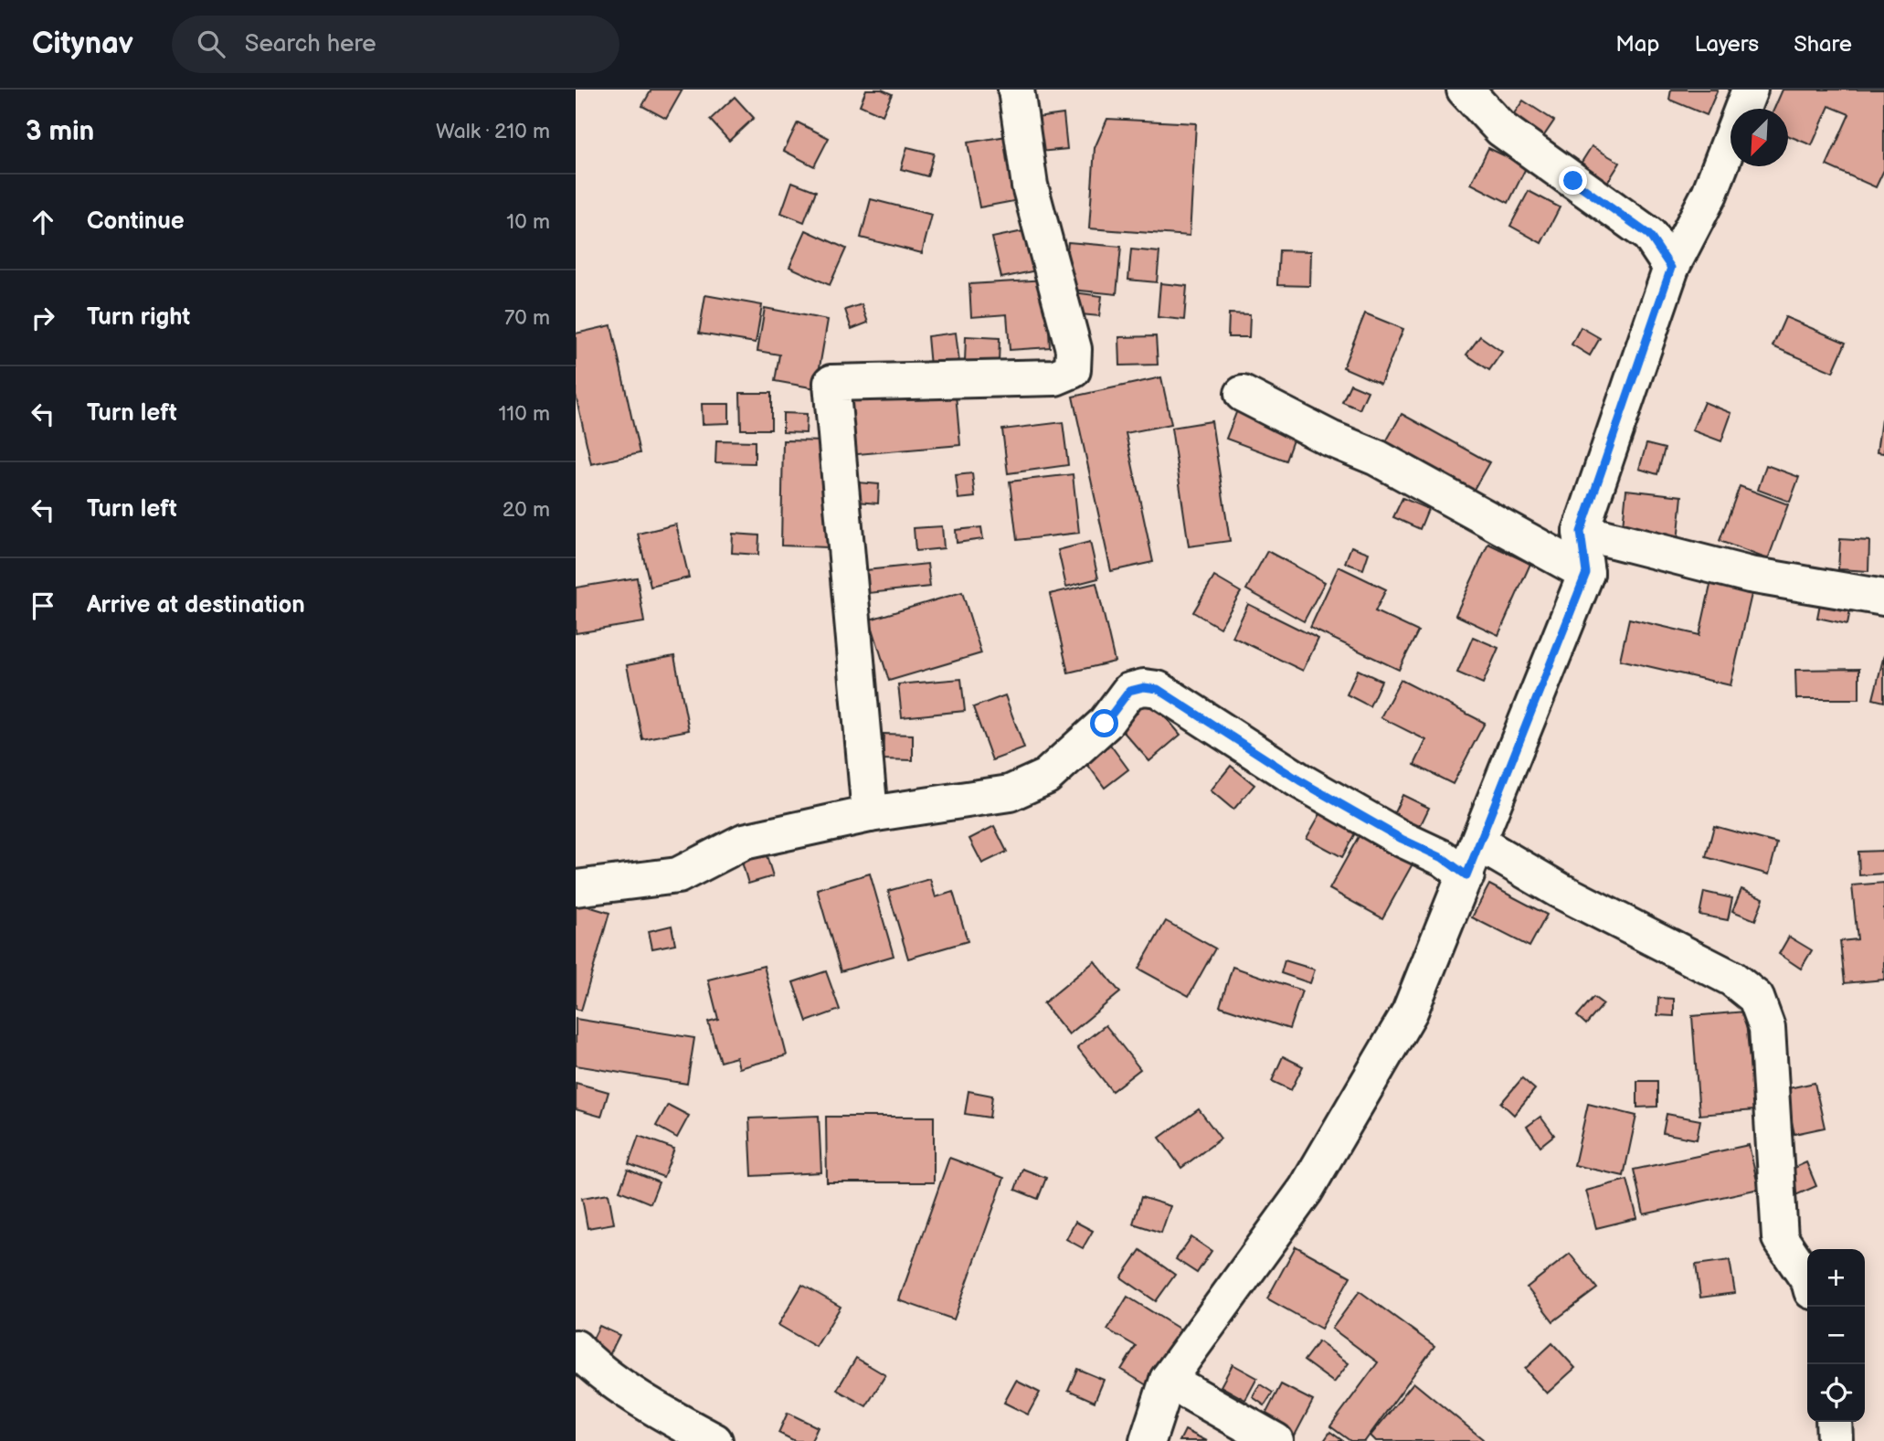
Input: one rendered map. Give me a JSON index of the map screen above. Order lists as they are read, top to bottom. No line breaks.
{"north":"bottom left","page":{"header":"Citynav","search":"Search here","nav":["Map","Layers","Share"],"heading":["3 min","Walk · 210 m"],"list":[["Continue","10 m"],["Turn right","70 m"],["Turn left","110 m"],["Turn left","20 m"],"Arrive at destination"],"map_buttons":["+","−"]}}
